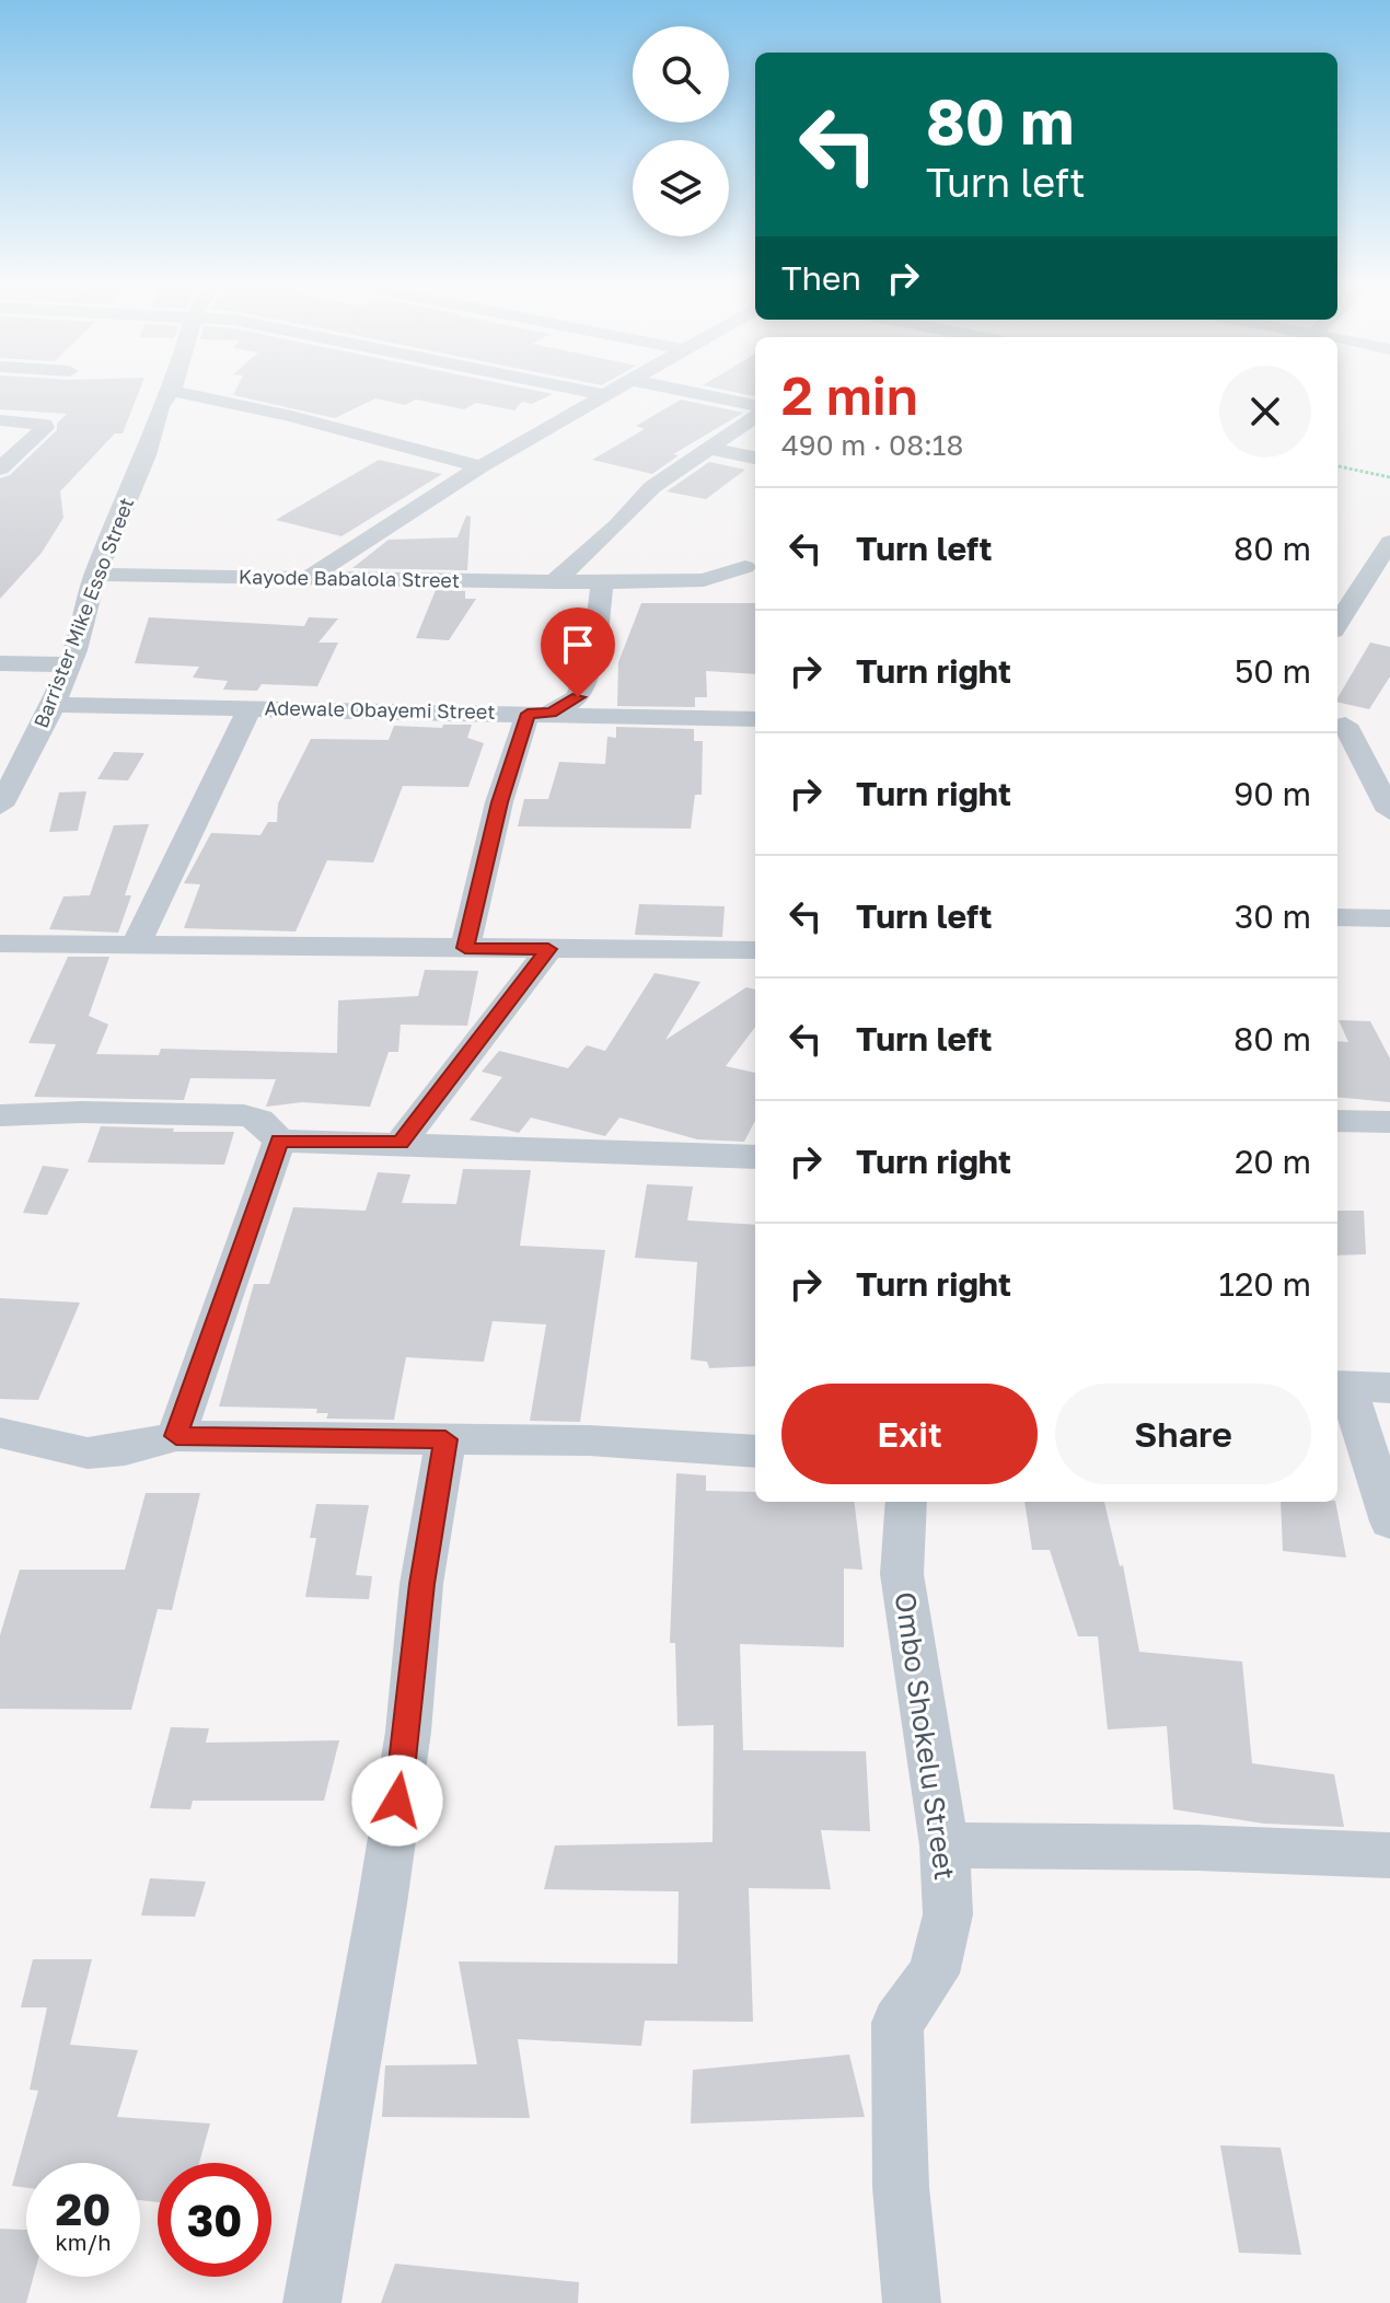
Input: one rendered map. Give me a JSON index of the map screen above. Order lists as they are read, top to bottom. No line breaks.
{"streets":{"street":["Kayode Babalola Street","Barrister Mike Esso Street","Adewale Obayemi Street","Ombo Shokelu Street"]},"crossings":[["Kayode Babalola Street","Barrister Mike Esso Street"],["Barrister Mike Esso Street","Adewale Obayemi Street"]],"page":{"turn":["80 m","Turn left"],"then":"Then","heading":["2 min","490 m · 08:18"],"list":[{"name":"Turn left","value":"80 m"},{"name":"Turn right","value":"50 m"},{"name":"Turn right","value":"90 m"},{"name":"Turn left","value":"30 m"},{"name":"Turn left","value":"80 m"},{"name":"Turn right","value":"20 m"},{"name":"Turn right","value":"120 m"}],"buttons":["Exit","Share"],"speed":"20 km/h","limit":"30"}}
